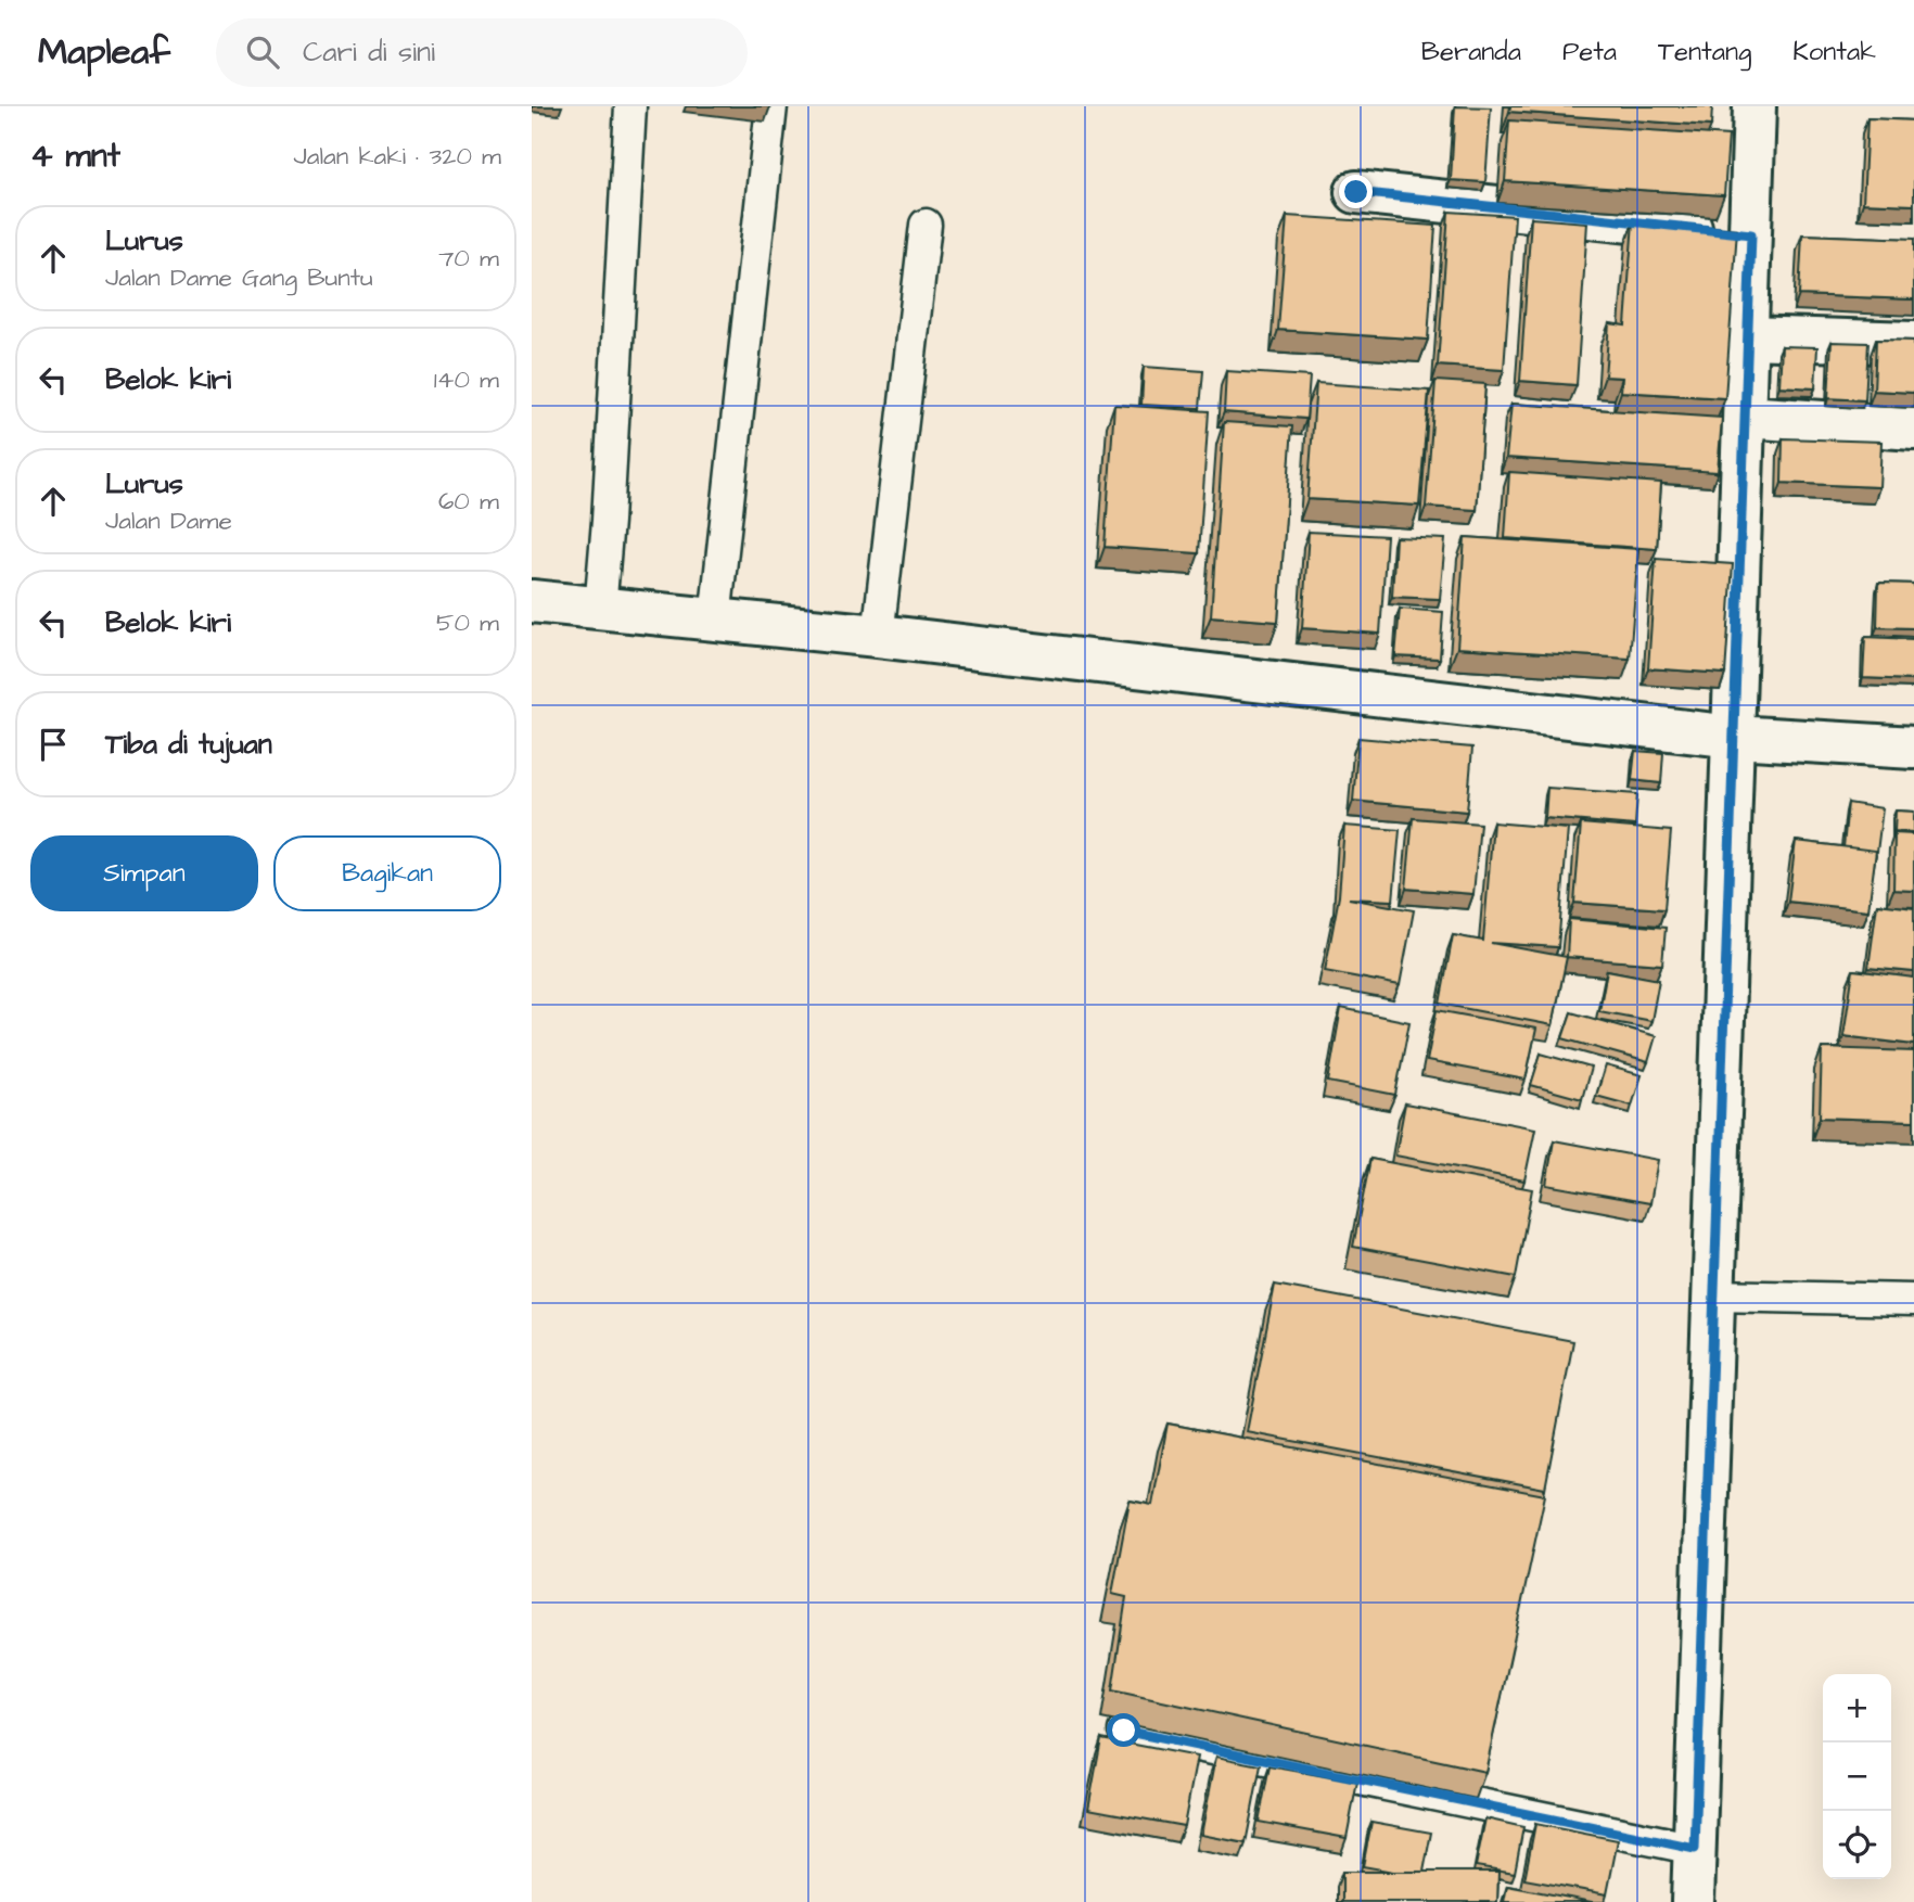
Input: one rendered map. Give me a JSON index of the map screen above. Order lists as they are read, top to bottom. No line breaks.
{"page":{"header":"Mapleaf","search":"Cari di sini","nav":["Beranda","Peta","Tentang","Kontak"],"heading":["4 mnt","Jalan kaki · 320 m"],"list":[["Lurus","Jalan Dame Gang Buntu","70 m"],["Belok kiri","140 m"],["Lurus","Jalan Dame","60 m"],["Belok kiri","50 m"],"Tiba di tujuan"],"buttons":["Simpan","Bagikan"],"map_buttons":["+","−"]}}
